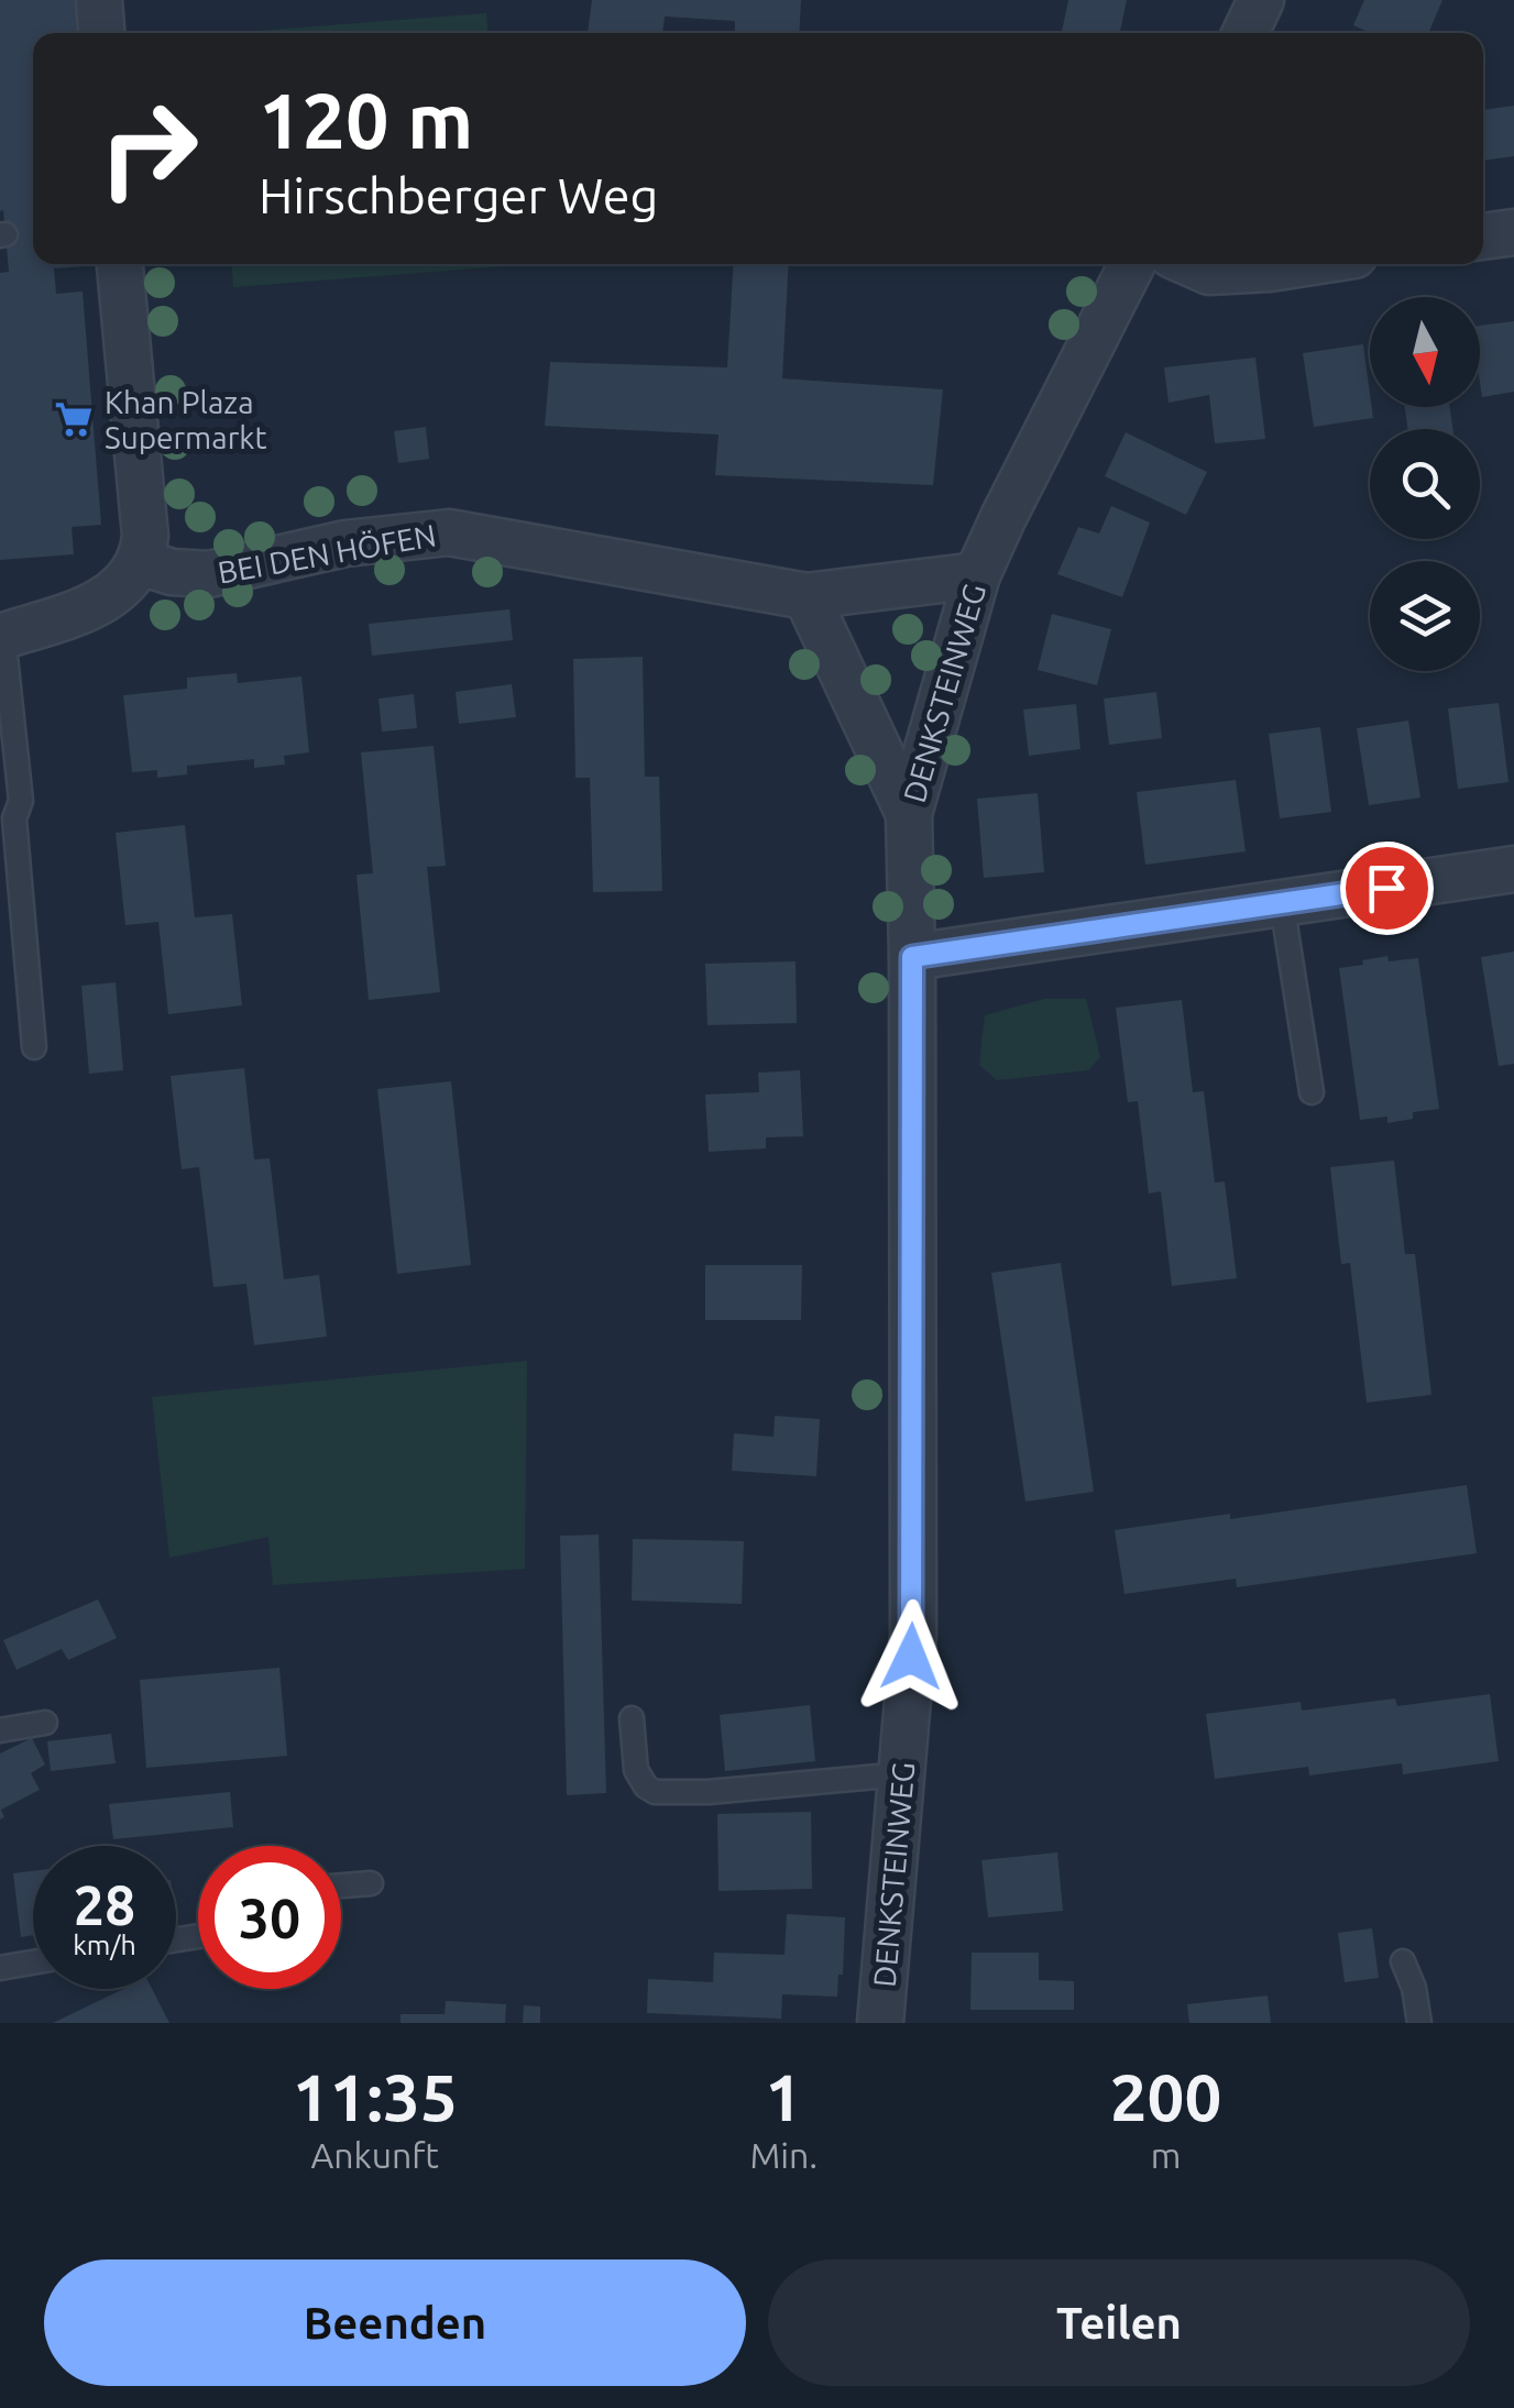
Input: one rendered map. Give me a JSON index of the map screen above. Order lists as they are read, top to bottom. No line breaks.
{"streets":{"street":["BEI DEN HÖFEN","DENKSTEINWEG"]},"crossings":[["BEI DEN HÖFEN","DENKSTEINWEG"]],"places":{"supermarket":["Khan Plaza Supermarkt"]},"north":"bottom","page":{"turn":["120 m","Hirschberger Weg"],"speed":"28 km/h","limit":"30","eta":["11:35","Ankunft","1","Min.","200","m"],"buttons":["Beenden","Teilen"]}}
